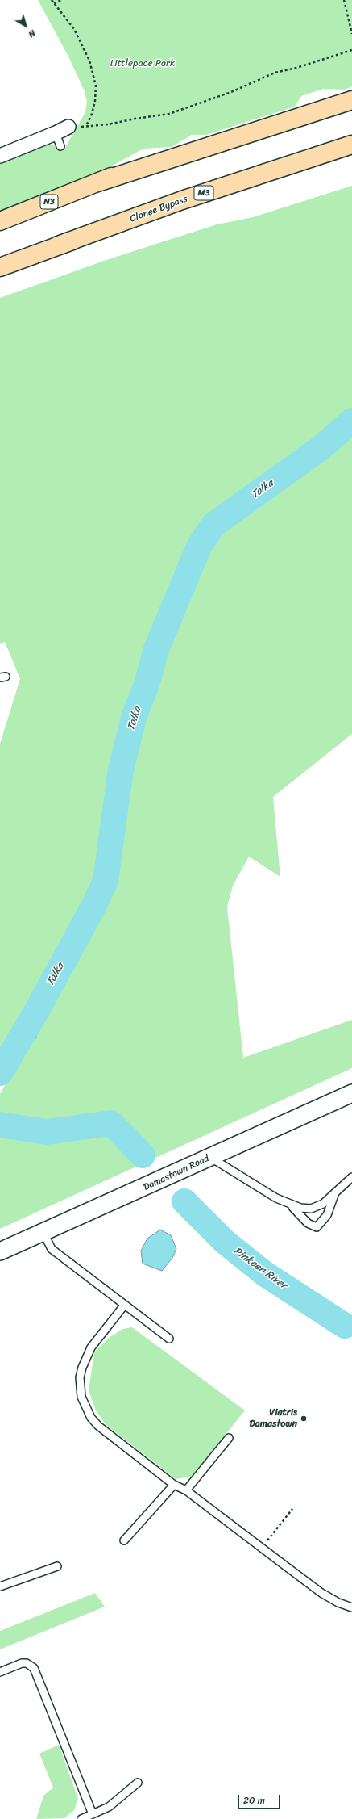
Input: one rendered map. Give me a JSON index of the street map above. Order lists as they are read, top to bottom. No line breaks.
{"streets":{"highway":["M3","N3","Clonee Bypass"],"street":["Damastown Road"]},"water":["Tolka","Pinkeen River"],"parks":["Littlepace Park"],"places":["Viatris Damastown"],"scale_bar":"20 m","north":"bottom right"}
